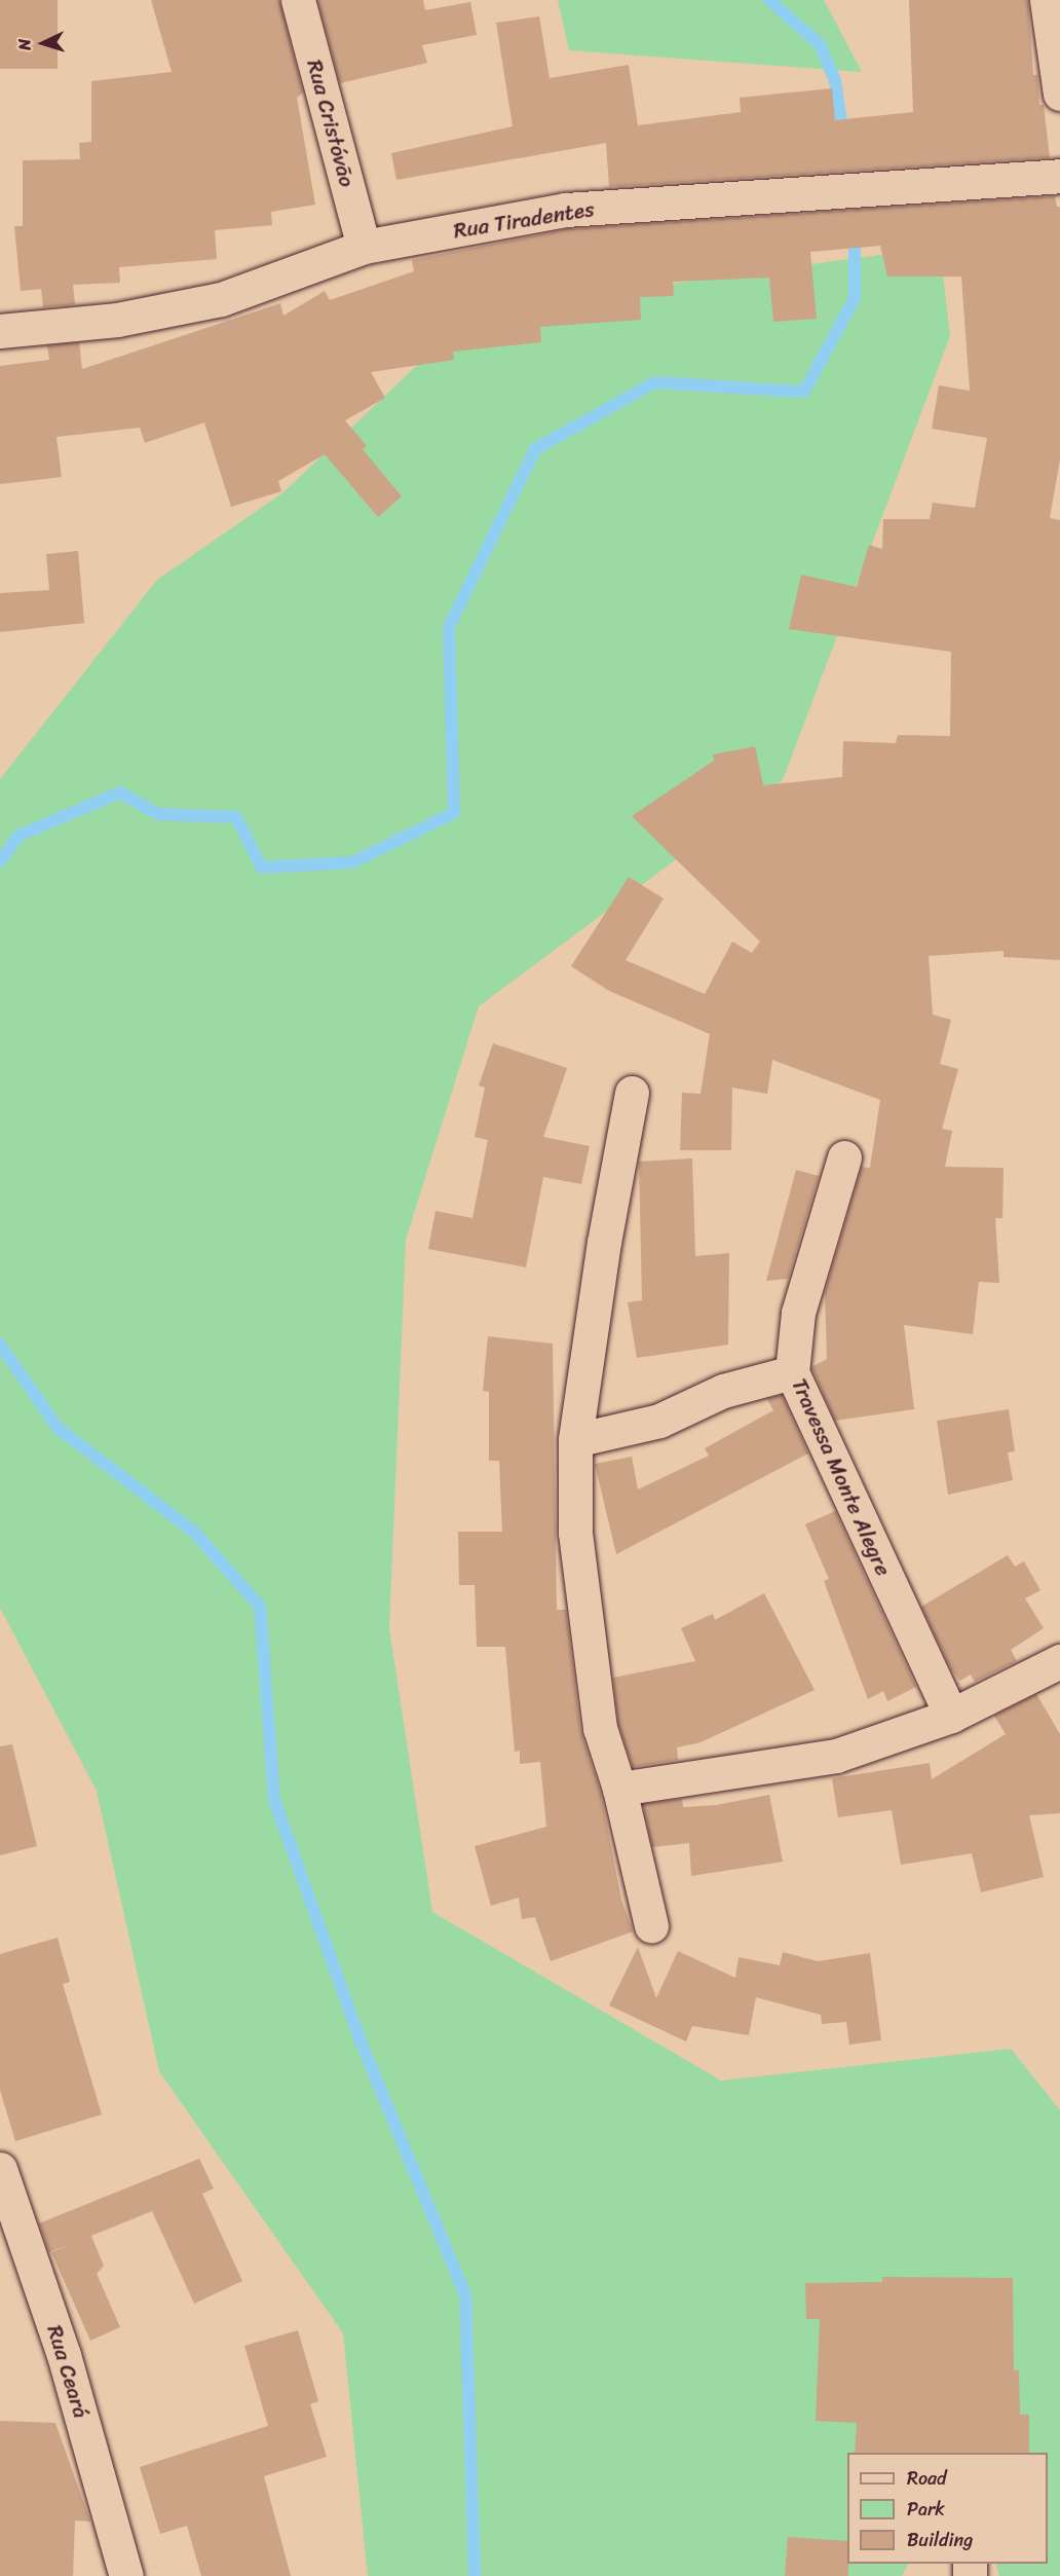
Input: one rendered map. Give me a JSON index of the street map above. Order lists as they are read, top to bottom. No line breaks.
{"streets":{"street":["Rua Cristóvão","Rua Tiradentes","Travessa Monte Alegre","Rua Ceará"]},"crossings":[["Rua Cristóvão","Rua Tiradentes"]],"legend":["Road","Park","Building"],"north":"left"}
